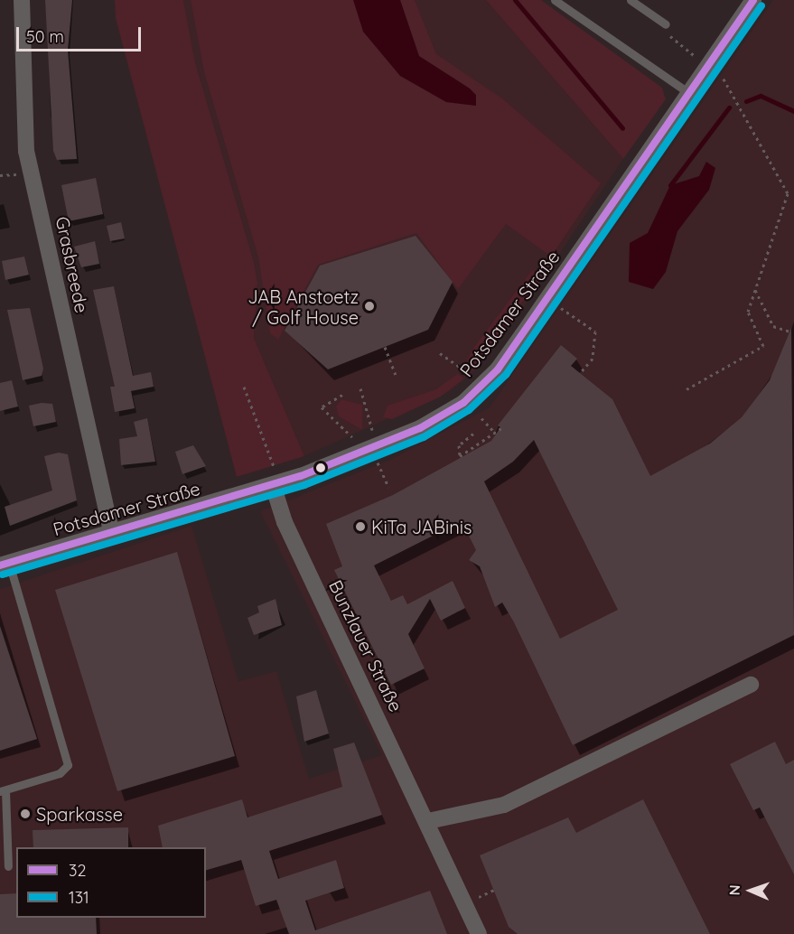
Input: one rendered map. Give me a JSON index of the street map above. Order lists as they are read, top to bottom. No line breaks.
{"streets":{"street":["Grasbreede","Potsdamer Straße","Bunzlauer Straße"]},"crossings":[["Grasbreede","Potsdamer Straße"],["Potsdamer Straße","Bunzlauer Straße"]],"places":["JAB Anstoetz / Golf House","KiTa JABinis","Sparkasse"],"lines":["transit line 32","transit line 131"],"legend":["32","131"],"scale_bar":"50 m","north":"left"}
